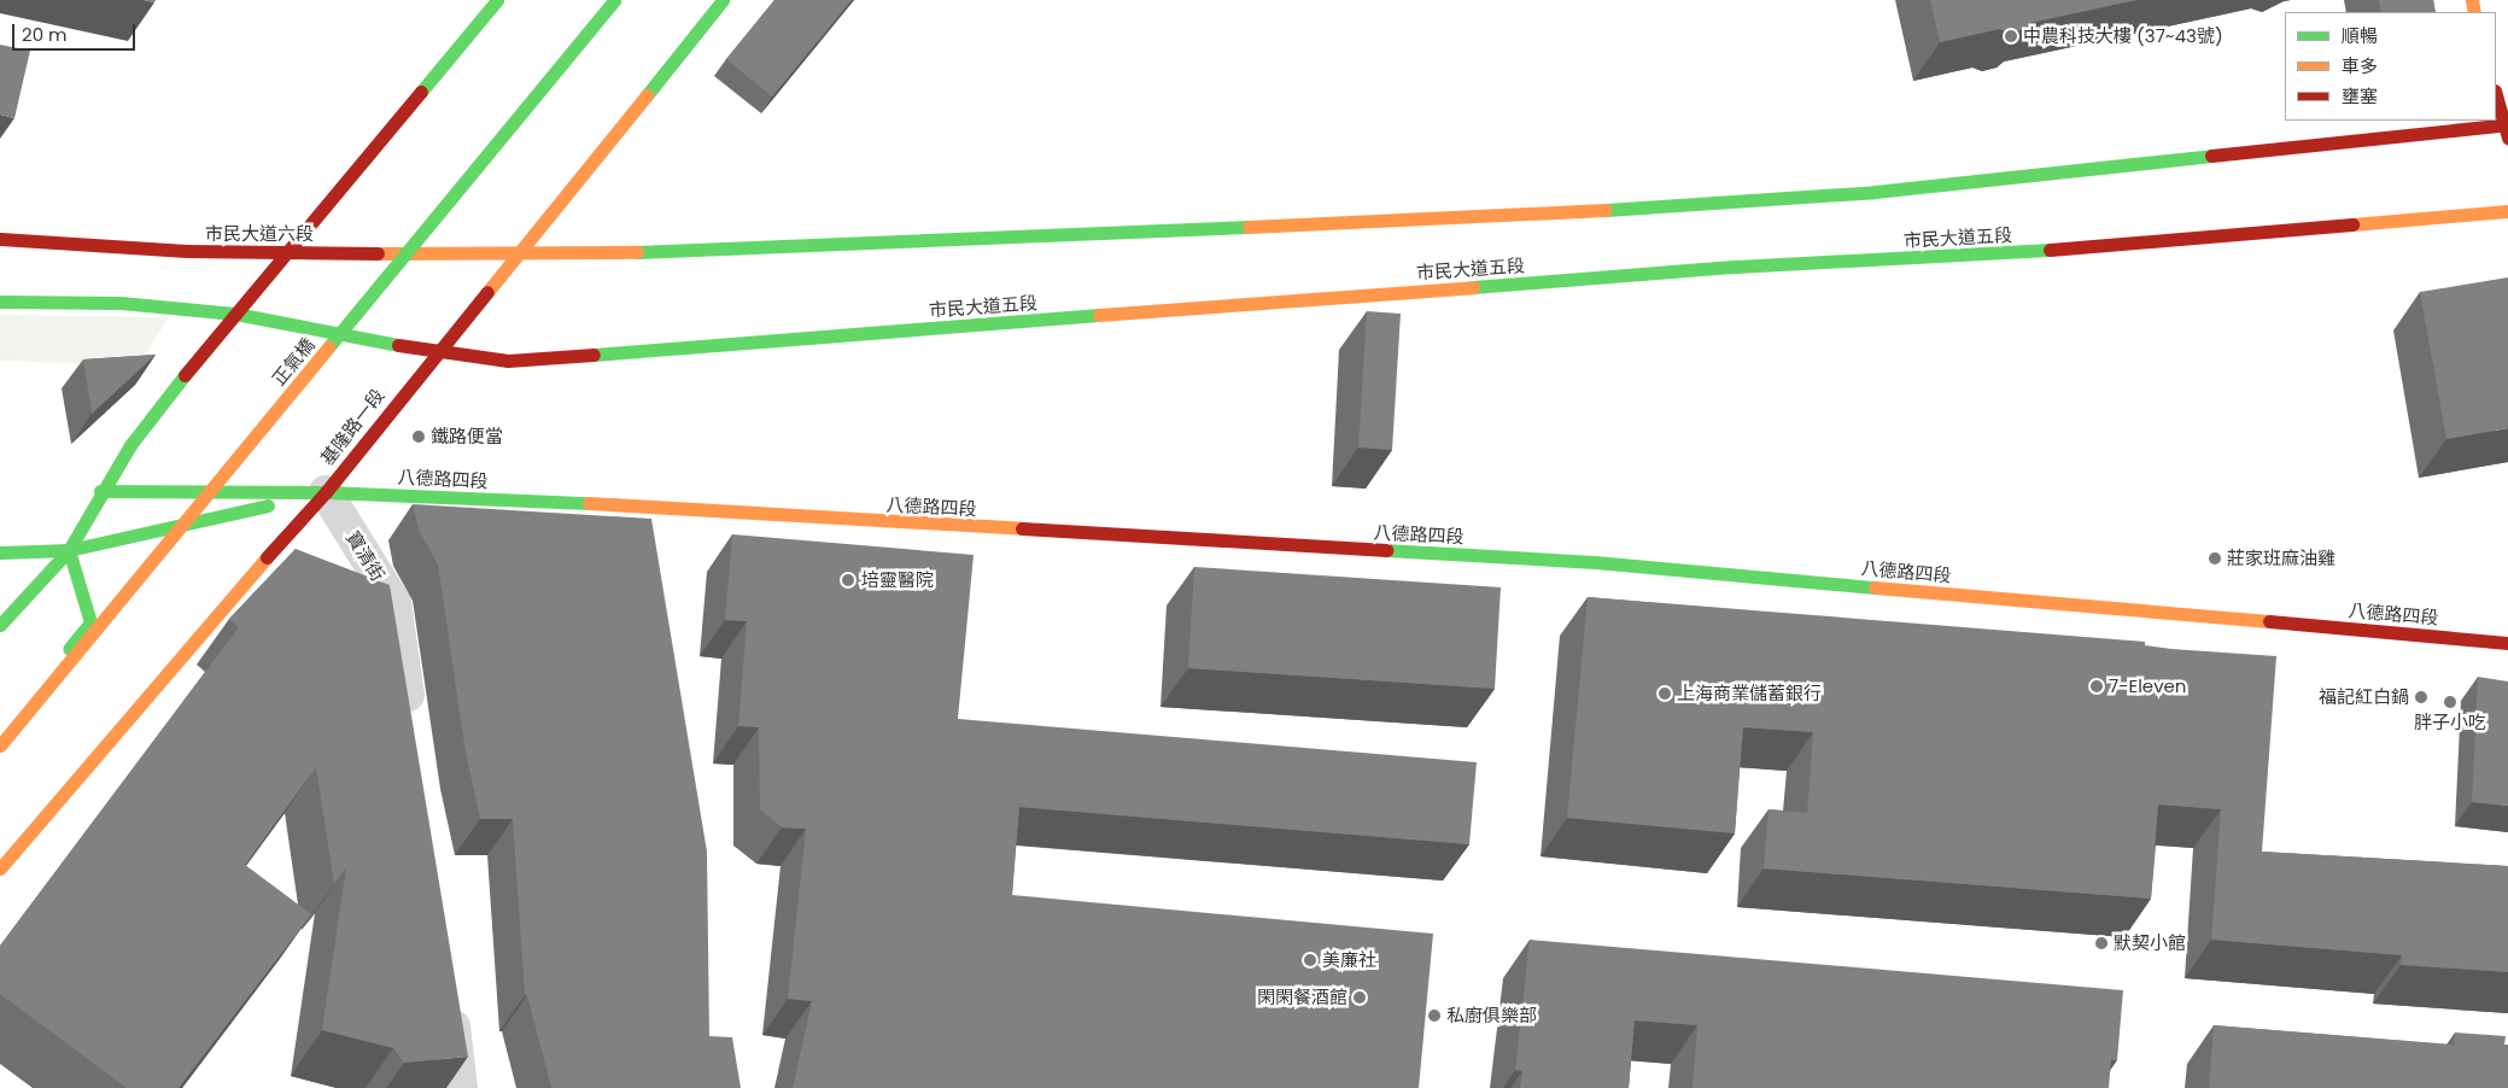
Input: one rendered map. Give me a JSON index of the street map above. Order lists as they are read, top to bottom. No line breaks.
{"streets":{"main road":["市民大道六段","市民大道五段","正氣橋","基隆路一段","八德路四段"],"street":["寶清街"]},"crossings":[["市民大道六段","基隆路一段"],["市民大道五段","基隆路一段"],["基隆路一段","八德路四段"],["基隆路一段","寶清街"],["八德路四段","寶清街"]],"places":["中農科技大樓 (37~43號)","鐵路便當","莊家班麻油雞","培靈醫院","7-Eleven","上海商業儲蓄銀行","福記紅白鍋","胖子小吃","默契小館","美廉社","閑閑餐酒館","私廚俱樂部"],"legend":["順暢","車多","壅塞"],"scale_bar":"20 m"}
